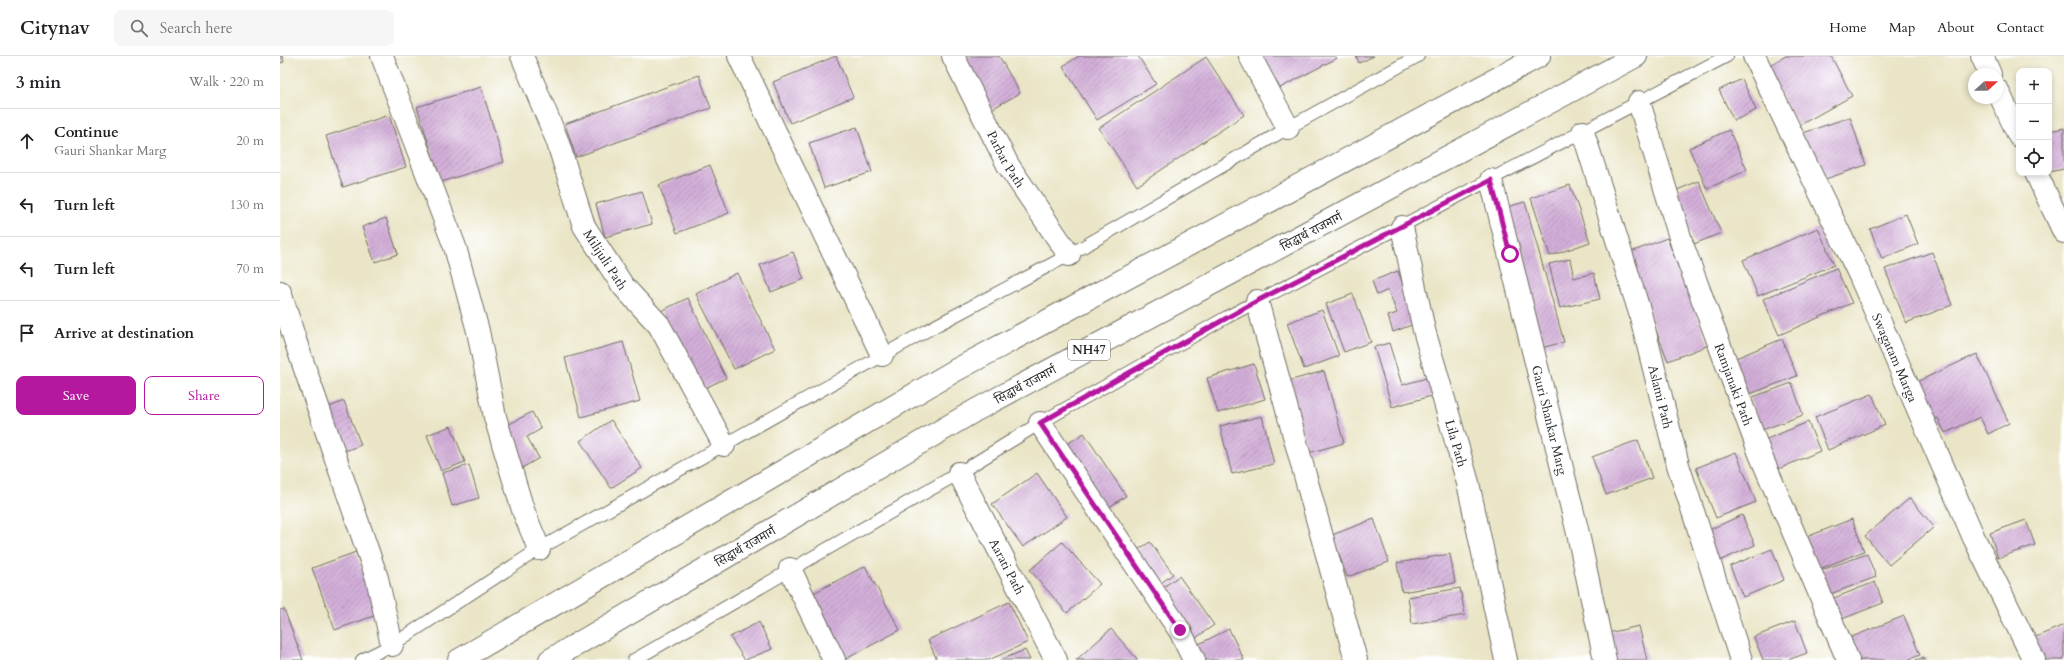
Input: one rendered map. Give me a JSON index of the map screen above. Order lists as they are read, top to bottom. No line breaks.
{"streets":{"main road":["Parbat Path","सिद्धार्थ राजमार्ग","Milijuli Path","NH47","Swagatam Marga","Ramjanaki Path","Aslami Path","Gauri Shankar Marg","Lila Path","Aarati Path"]},"north":"right","page":{"header":"Citynav","search":"Search here","nav":["Home","Map","About","Contact"],"heading":["3 min","Walk · 220 m"],"map_buttons":["+","−"],"list":[["Continue","Gauri Shankar Marg","20 m"],["Turn left","130 m"],["Turn left","70 m"],"Arrive at destination"],"buttons":["Save","Share"]}}
